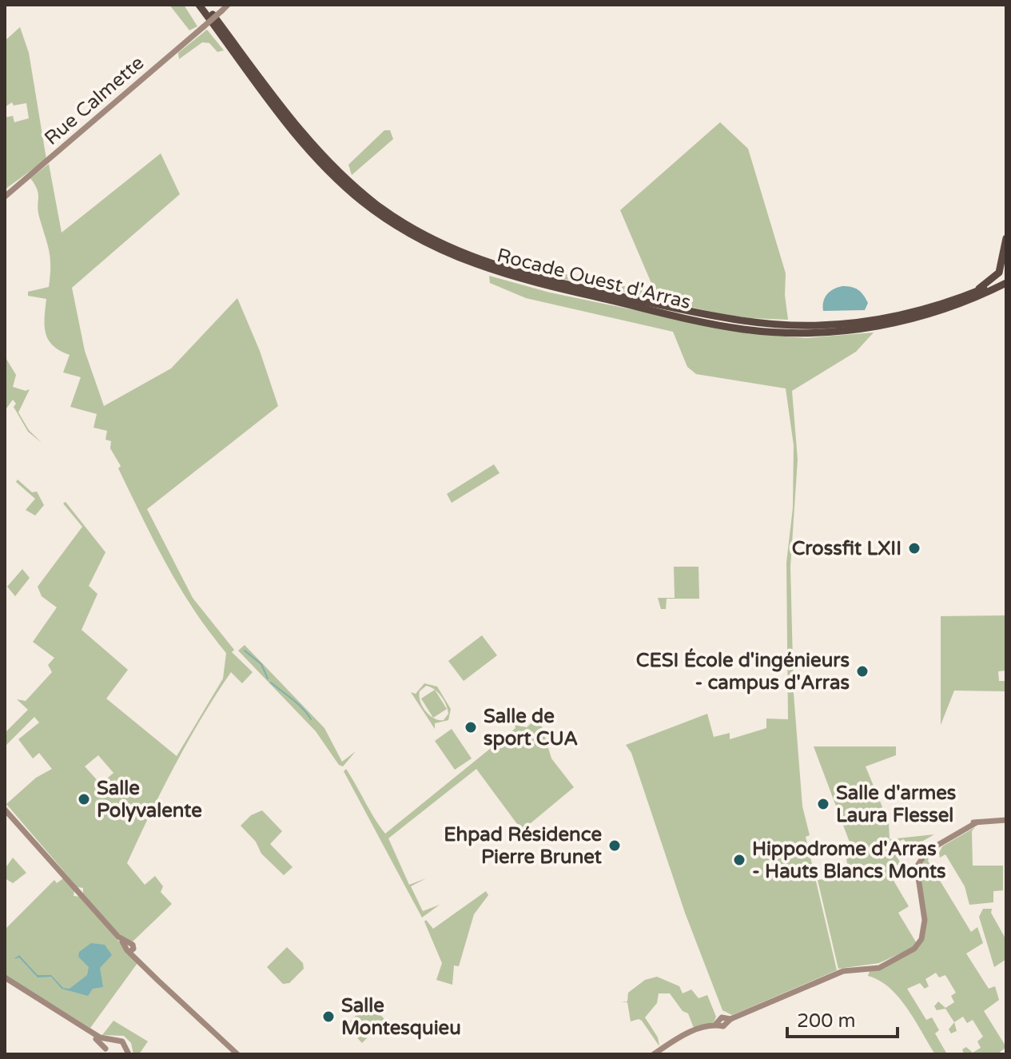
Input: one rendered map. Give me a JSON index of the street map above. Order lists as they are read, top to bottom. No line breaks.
{"streets":{"highway":["Rocade Ouest d'Arras"],"street":["Rue Calmette"]},"places":["Crossfit LXII","CESI École d'ingénieurs - campus d'Arras","Salle de sport CUA","Salle Polyvalente","Salle d'armes Laura Flessel","Ehpad Résidence Pierre Brunet","Hippodrome d'Arras - Hauts Blancs Monts","Salle Montesquieu"],"scale_bar":"200 m"}
